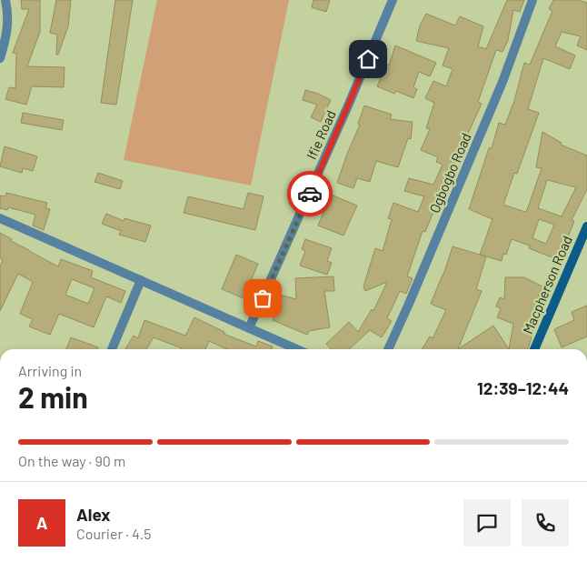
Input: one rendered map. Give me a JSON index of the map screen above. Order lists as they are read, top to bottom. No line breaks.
{"streets":{"street":["Ifie Road","Ogbogbo Road","Macpherson Road"]},"page":{"heading":["2 min","Arriving in","12:39–12:44"],"panel":["Alex","Courier · 4.5"],"bar":"On the way · 90 m","round":"A"}}
